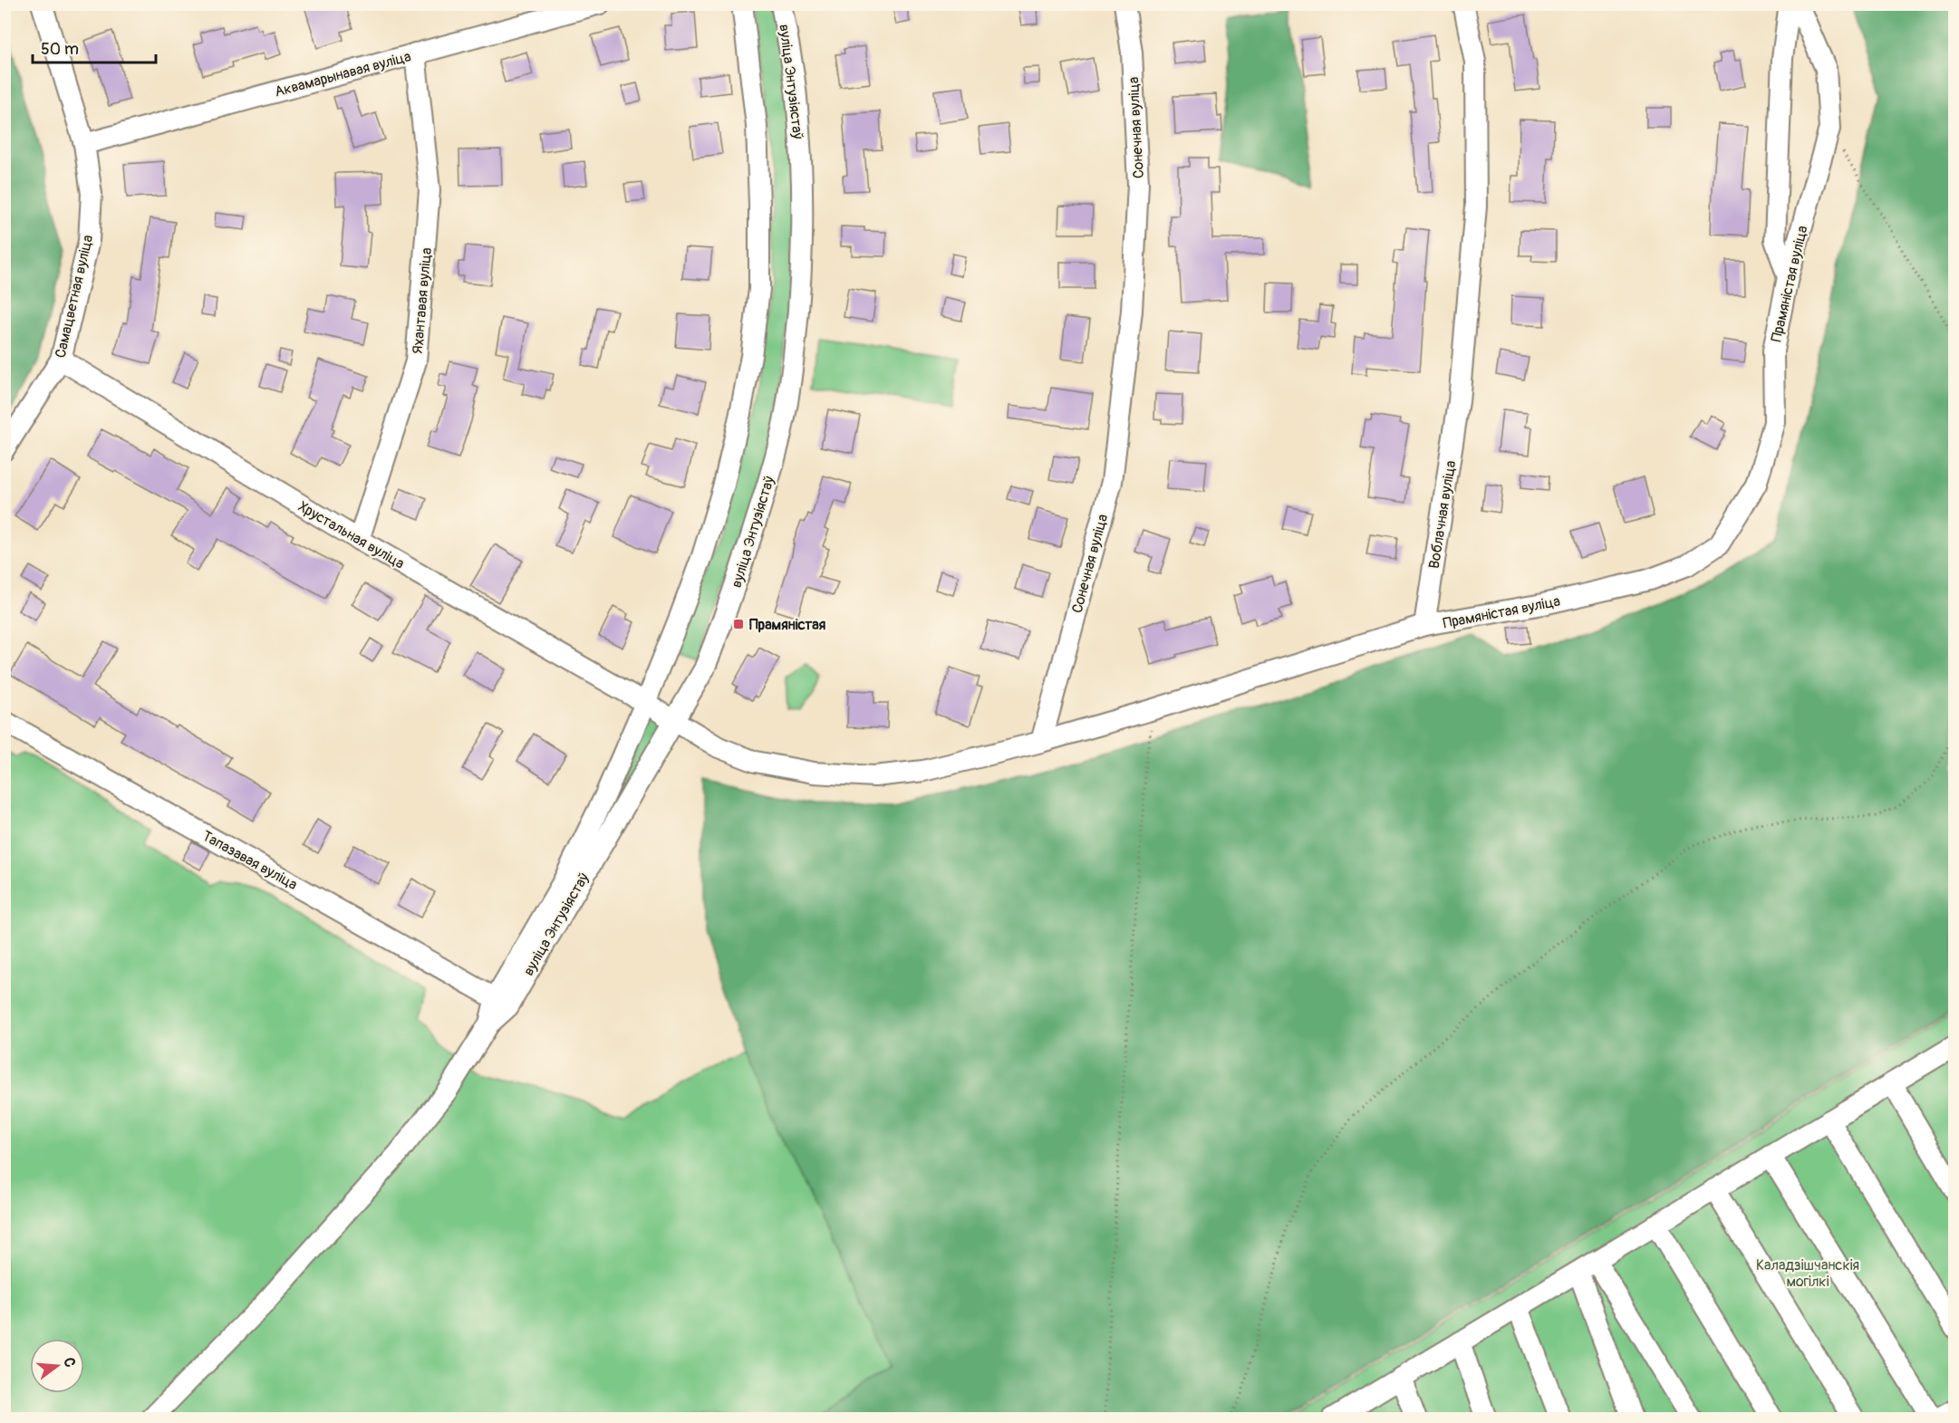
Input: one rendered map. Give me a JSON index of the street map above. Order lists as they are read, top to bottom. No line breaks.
{"streets":{"street":["Аквамарынавая вуліца","вуліца Энтузіястаў","Сонечная вуліца","Прамяністая вуліца","Самацветная вуліца","Яхантавая вуліца","Воблачная вуліца","Хрустальная вуліца","Тапазавая вуліца"]},"crossings":[["Аквамарынавая вуліца","Самацветная вуліца"],["Аквамарынавая вуліца","Яхантавая вуліца"],["вуліца Энтузіястаў","Хрустальная вуліца"],["вуліца Энтузіястаў","Тапазавая вуліца"],["Прамяністая вуліца","Воблачная вуліца"],["Самацветная вуліца","Хрустальная вуліца"],["Яхантавая вуліца","Хрустальная вуліца"]],"parks":["Каладзішчанскія могілкі"],"places":{"transit":["Прамяністая"]},"scale_bar":"50 m","north":"right"}
